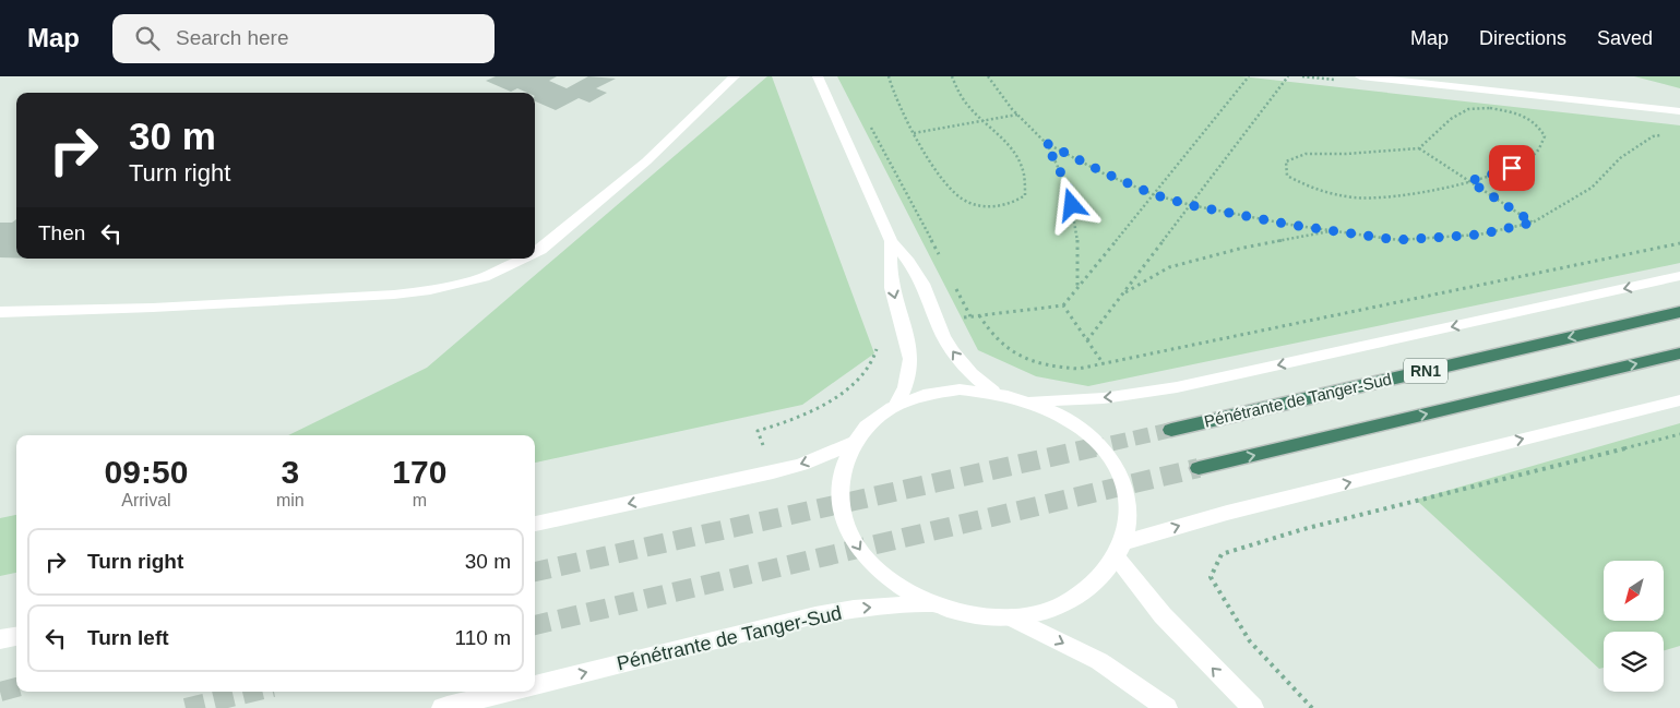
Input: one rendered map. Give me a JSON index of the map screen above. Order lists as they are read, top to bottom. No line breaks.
{"streets":{"highway":["RN1","Pénétrante de Tanger-Sud"]},"north":"bottom left","page":{"header":"Map","search":"Search here","nav":["Map","Directions","Saved"],"turn":["30 m","Turn right"],"then":"Then","eta":["09:50","Arrival","3","min","170","m"],"list":[{"name":"Turn right","value":"30 m"},{"name":"Turn left","value":"110 m"}]}}
